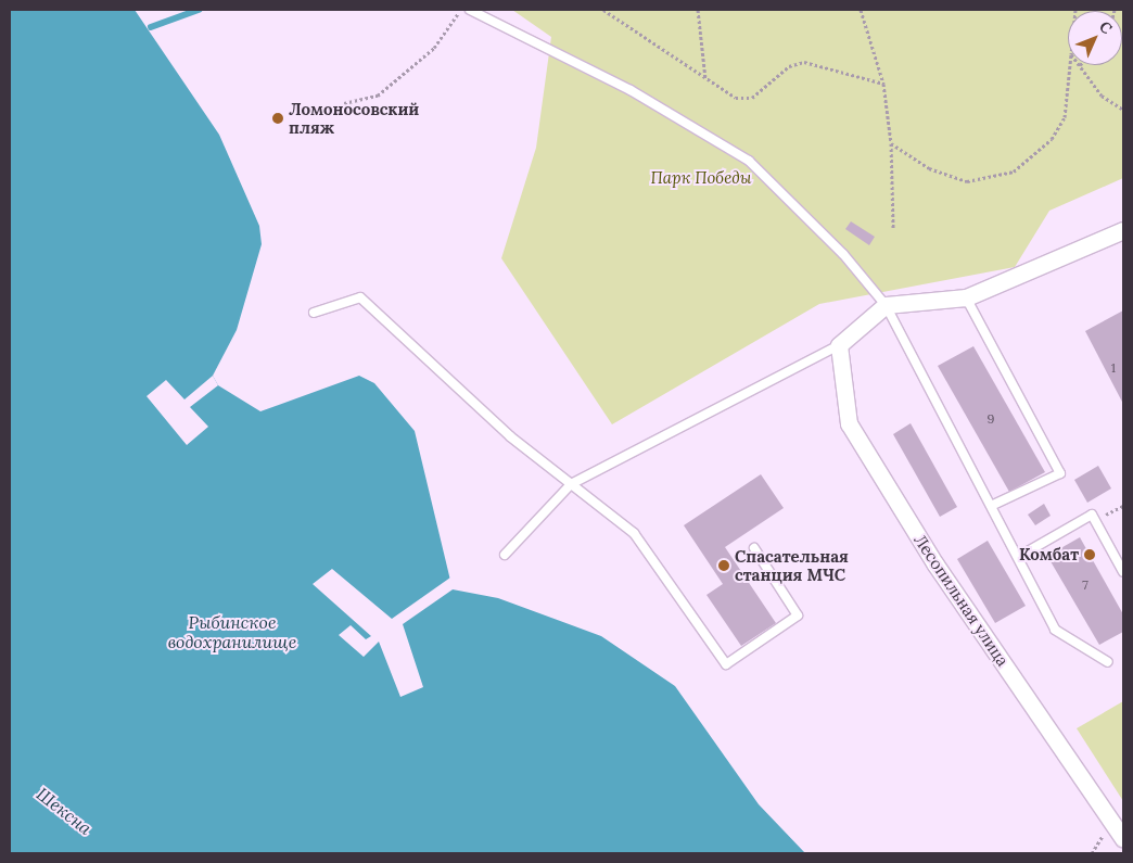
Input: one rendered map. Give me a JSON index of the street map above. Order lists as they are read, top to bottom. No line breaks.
{"streets":{"street":["Лесопильная улица"]},"water":["Рыбинское водохранилище","Шексна"],"parks":["Парк Победы"],"places":["Ломоносовский пляж","Комбат","Спасательная станция МЧС"],"house_numbers":["1","9","7"],"north":"top right"}
